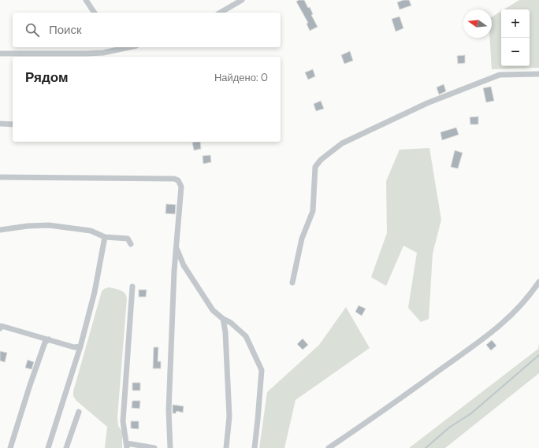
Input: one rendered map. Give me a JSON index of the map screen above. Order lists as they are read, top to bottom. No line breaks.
{"north":"left","page":{"map_buttons":["+","−"],"search":"Поиск","heading":["Рядом","Найдено: 0"]}}
